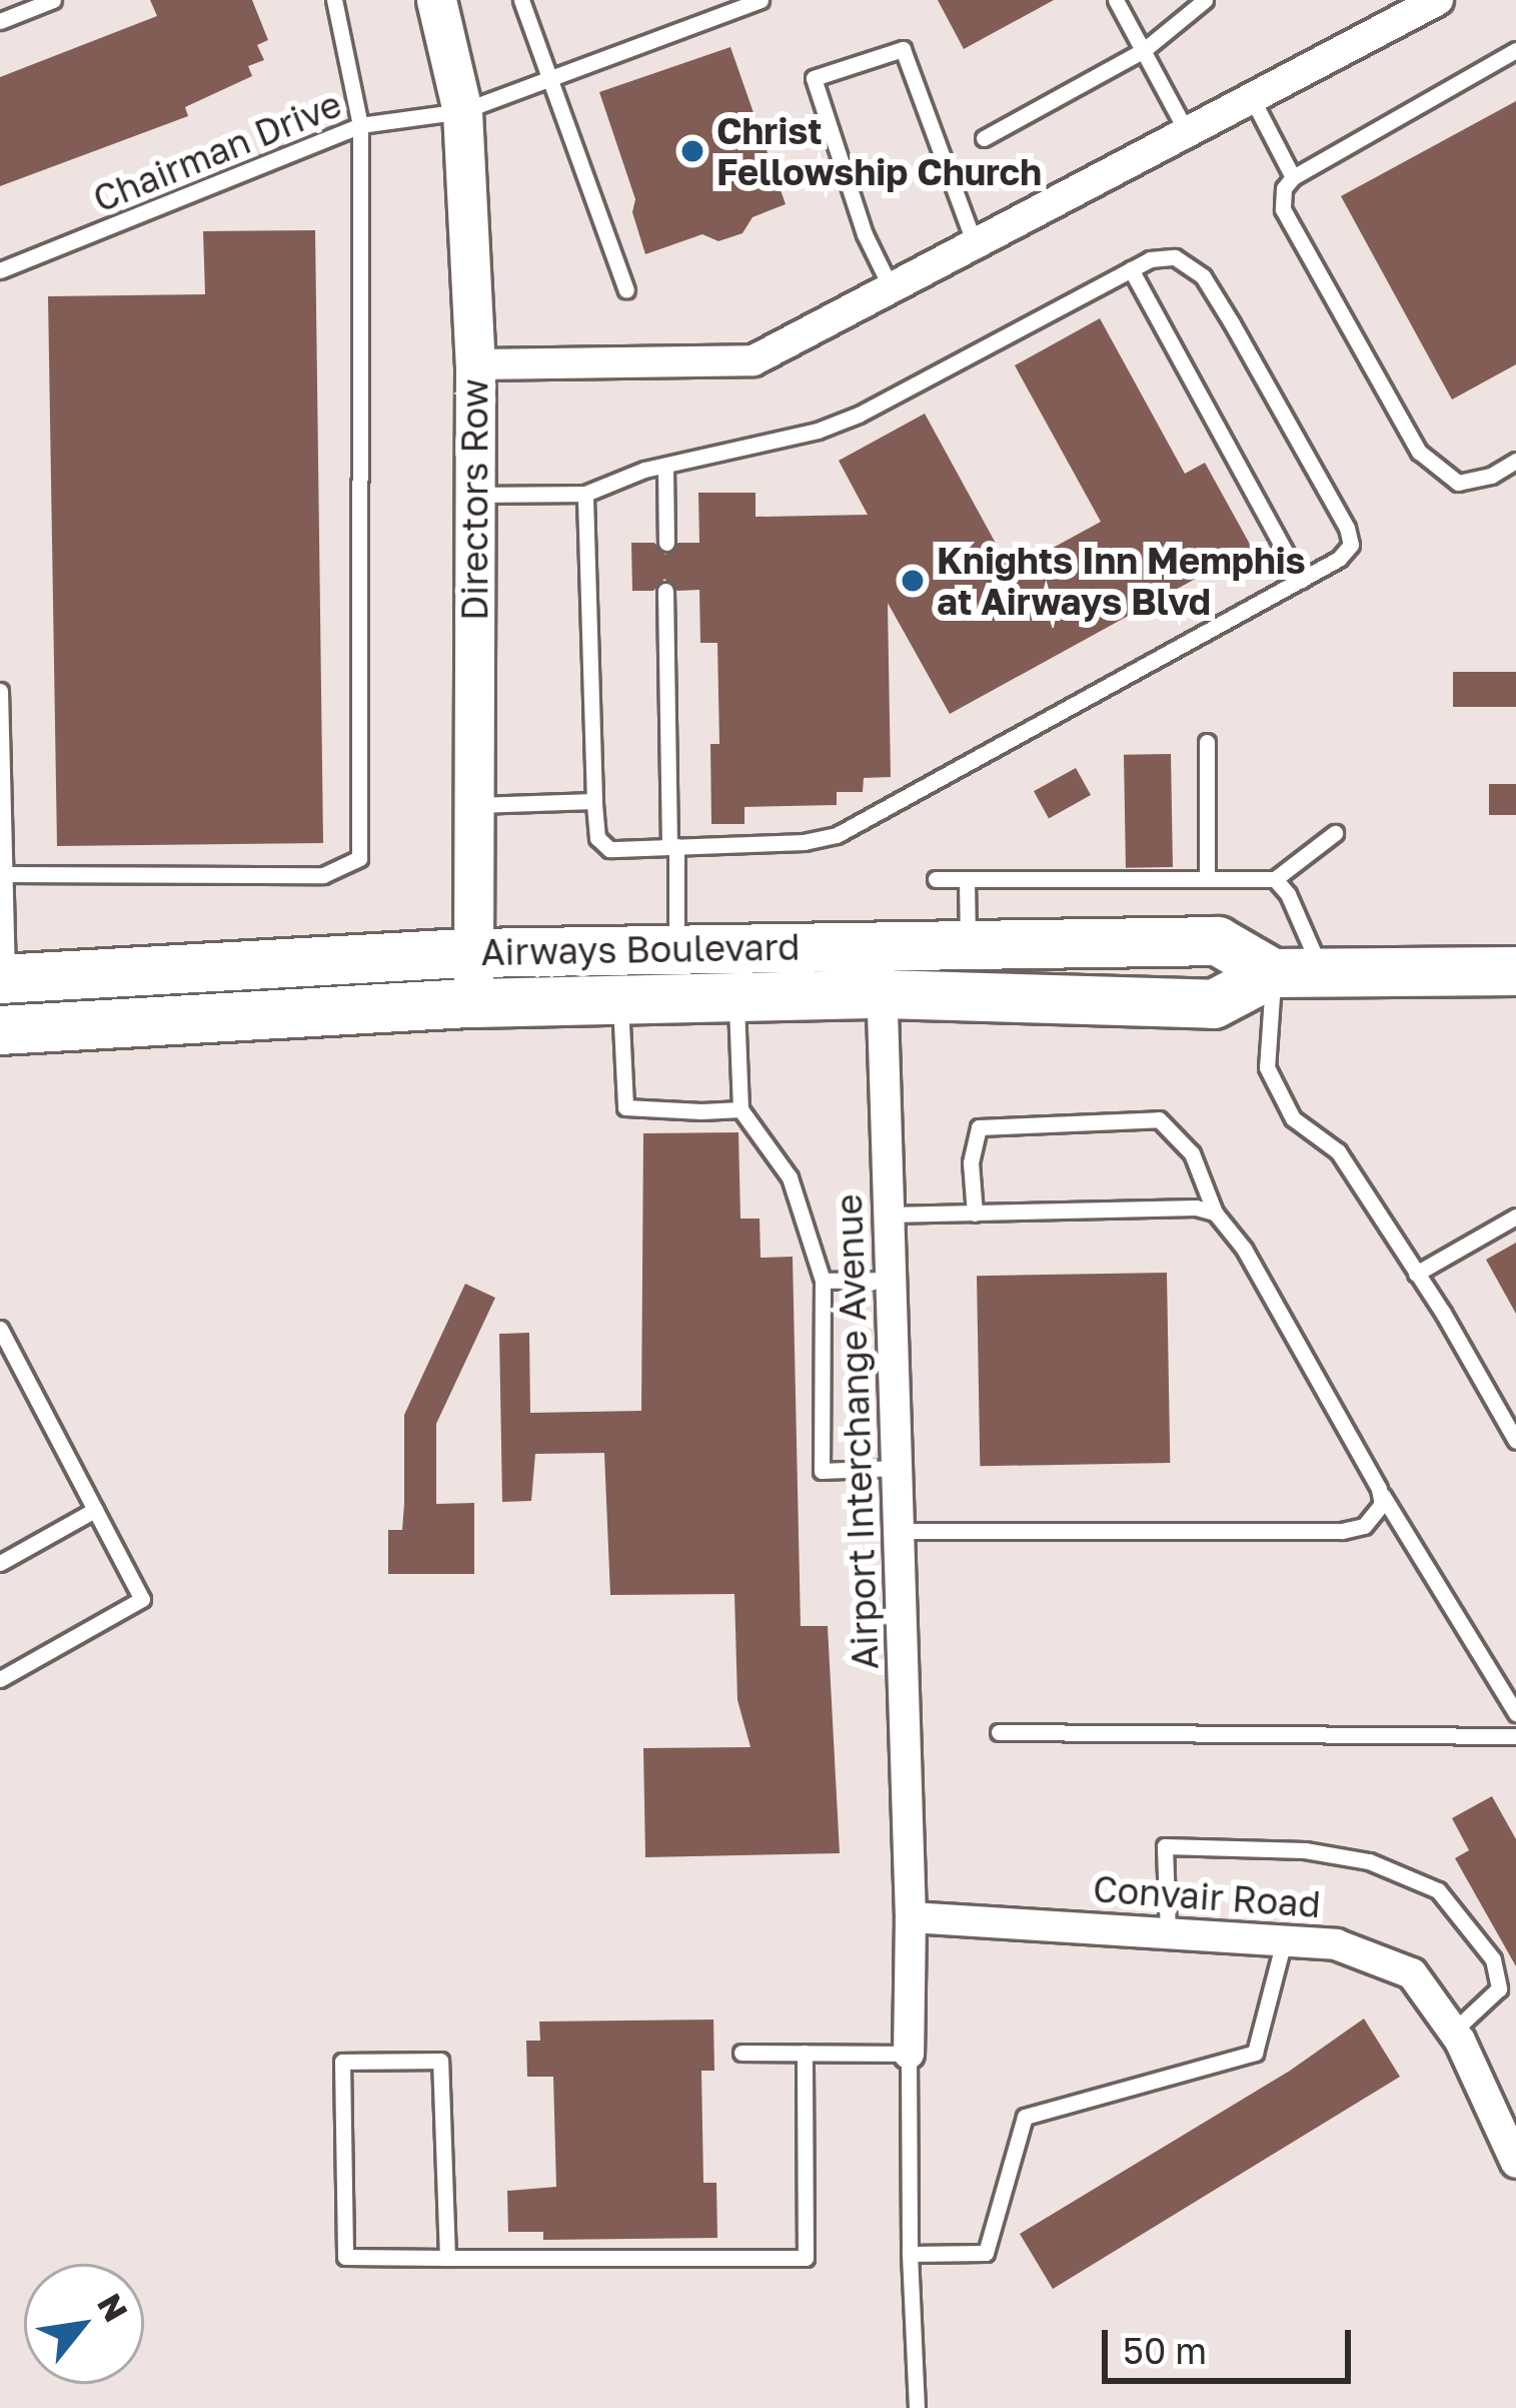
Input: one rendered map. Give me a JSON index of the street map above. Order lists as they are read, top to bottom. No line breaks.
{"streets":{"main road":["Airways Boulevard"],"street":["Directors Row","Airport Interchange Avenue","Convair Road"],"lane":["Chairman Drive"]},"crossings":[["Chairman Drive","Directors Row"],["Directors Row","Airways Boulevard"],["Airways Boulevard","Airport Interchange Avenue"],["Airport Interchange Avenue","Convair Road"]],"places":["Christ Fellowship Church","Knights Inn Memphis at Airways Blvd"],"scale_bar":"50 m","north":"top right"}
